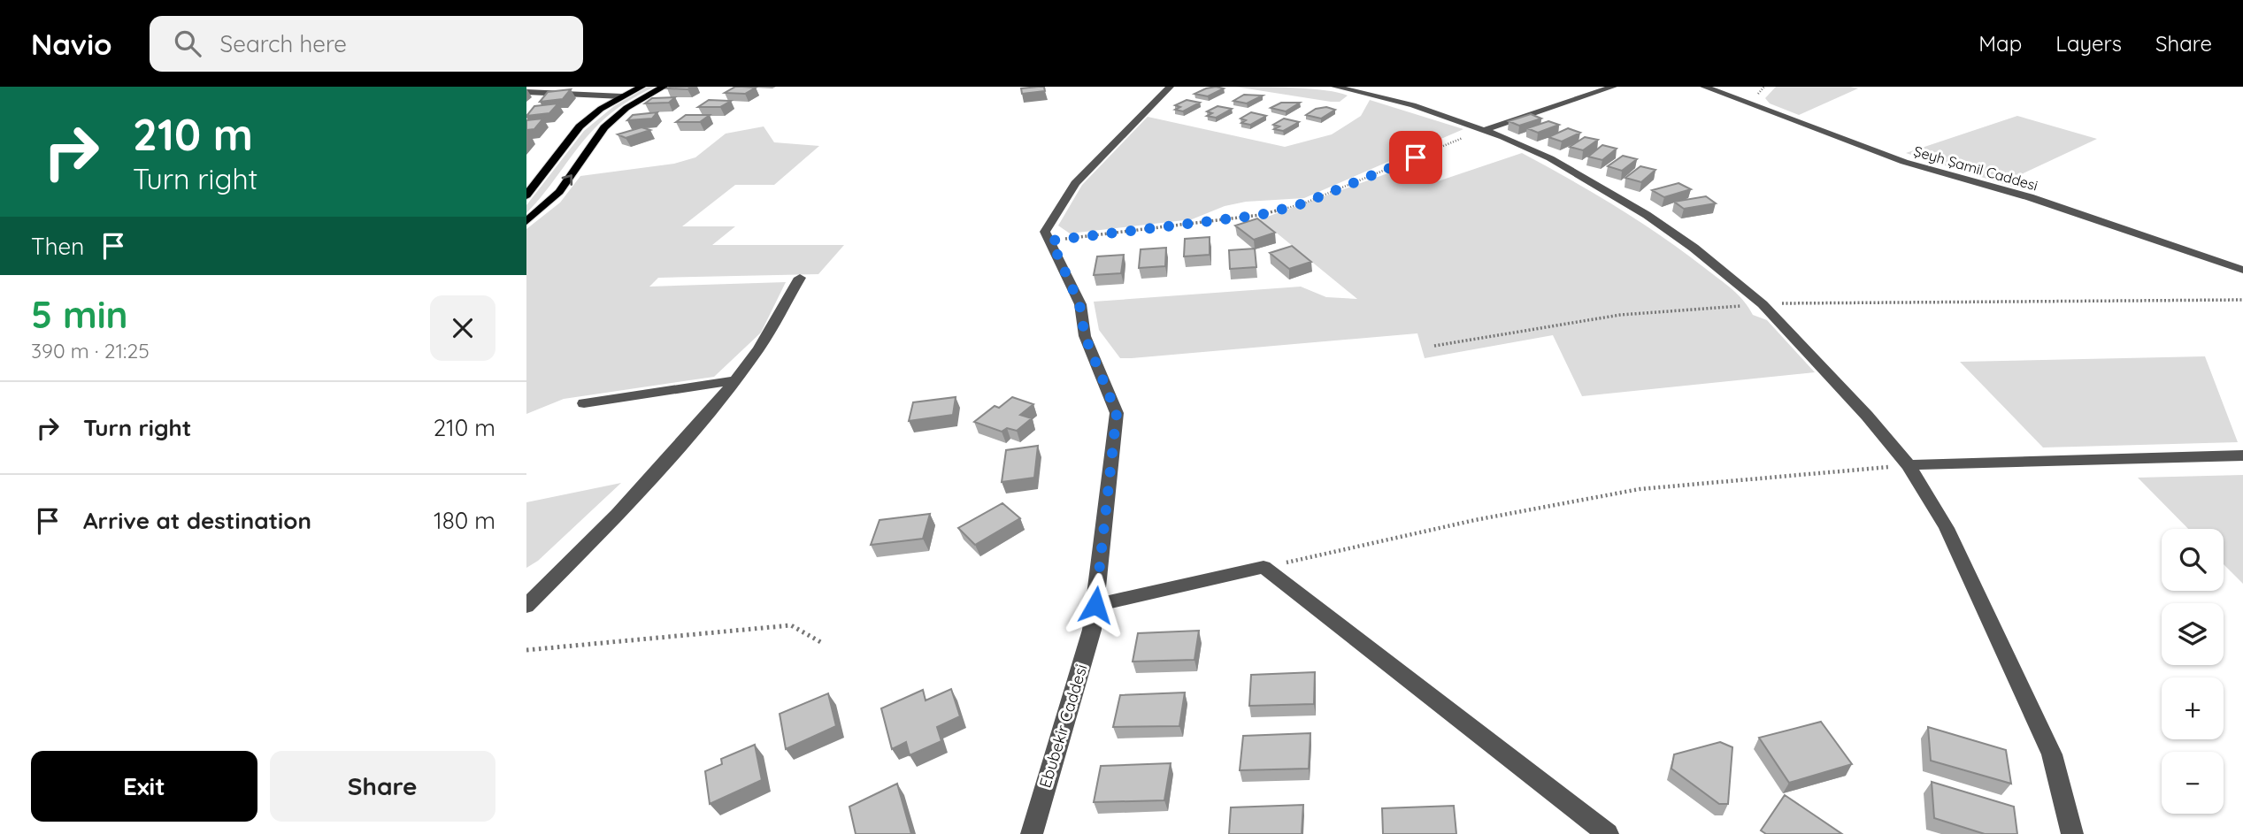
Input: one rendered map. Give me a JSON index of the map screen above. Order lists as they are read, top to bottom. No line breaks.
{"streets":{"street":["Şeyh Şamil Caddesi","Ebubekir Caddesi"]},"page":{"header":"Navio","search":"Search here","nav":["Map","Layers","Share"],"turn":["210 m","Turn right"],"then":"Then","heading":["5 min","390 m · 21:25"],"list":[{"name":"Turn right","value":"210 m"},{"name":"Arrive at destination","value":"180 m"}],"map_buttons":["+","−"],"buttons":["Exit","Share"]}}
